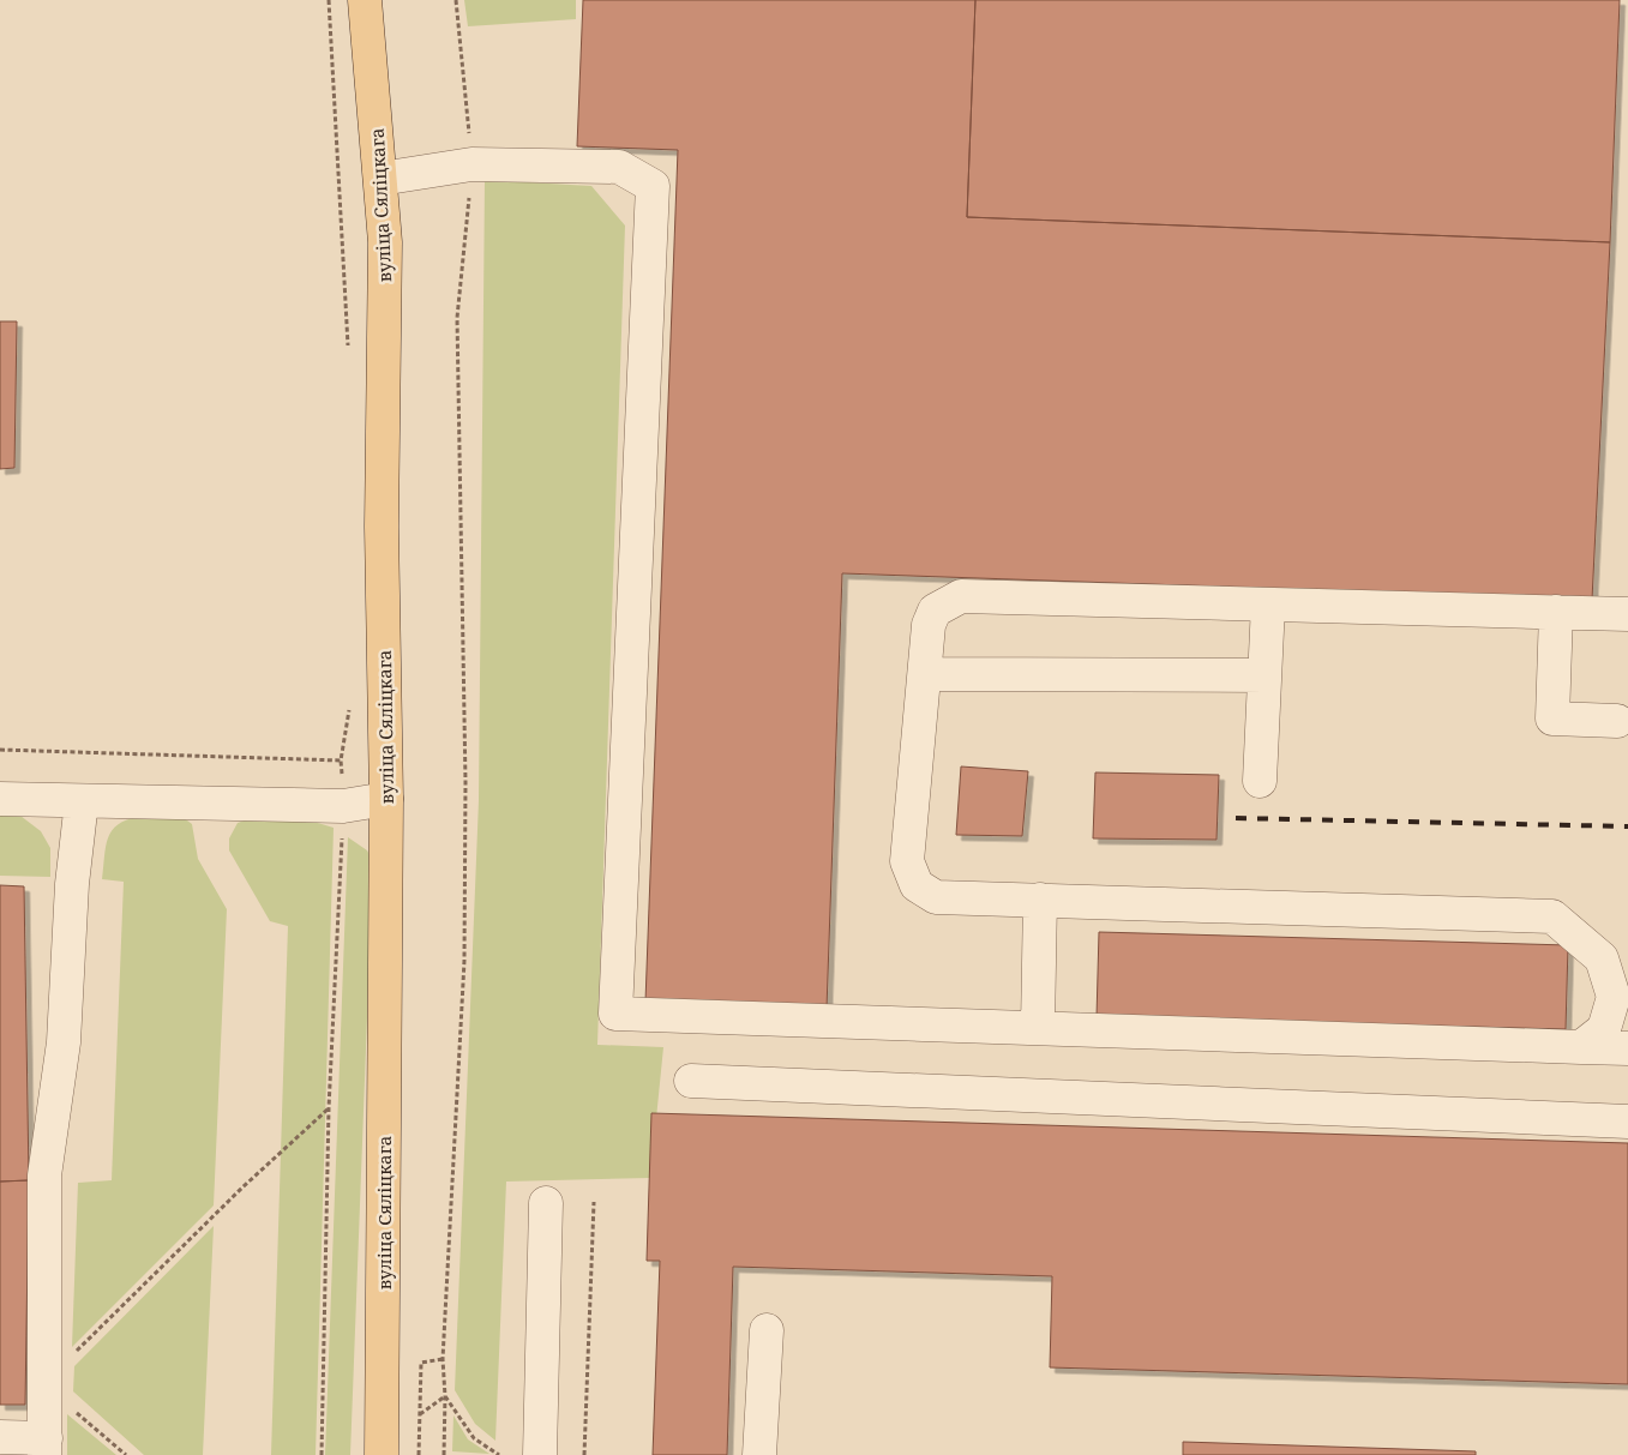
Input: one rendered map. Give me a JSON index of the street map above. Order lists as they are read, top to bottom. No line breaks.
{"streets":{"main road":["вуліца Сяліцкага"]}}
